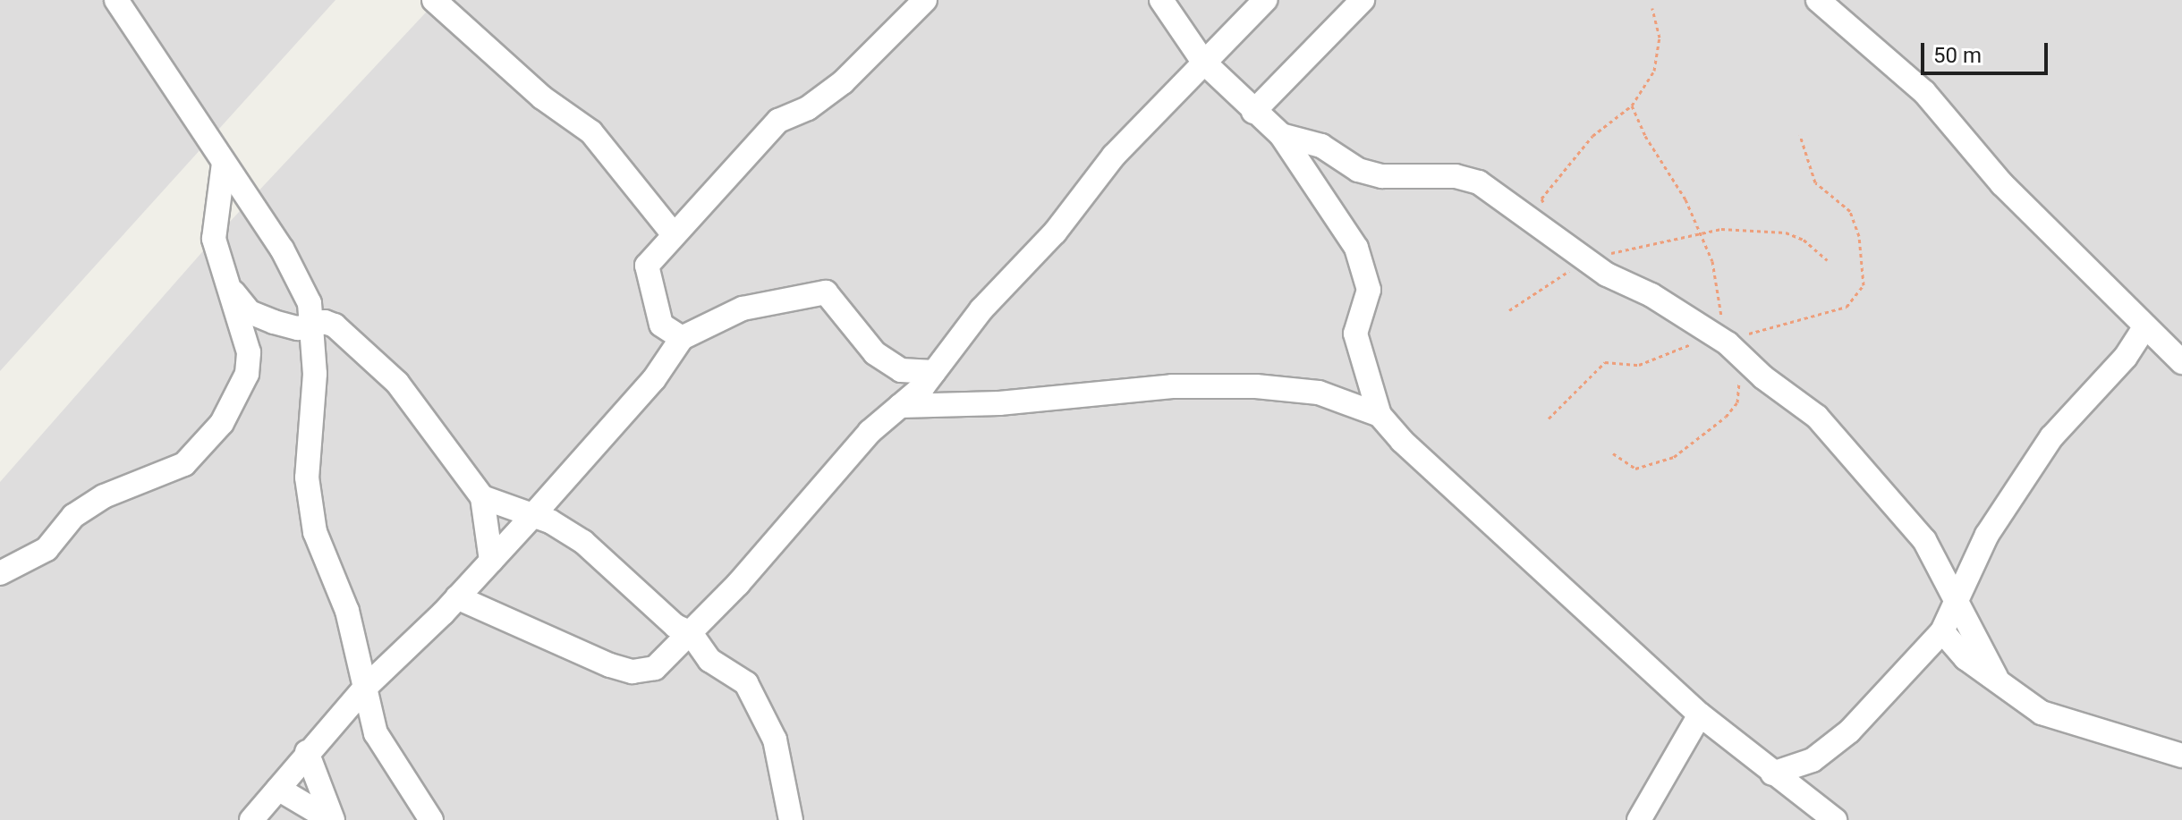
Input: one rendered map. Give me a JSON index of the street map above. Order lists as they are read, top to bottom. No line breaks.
{"scale_bar":"50 m"}
